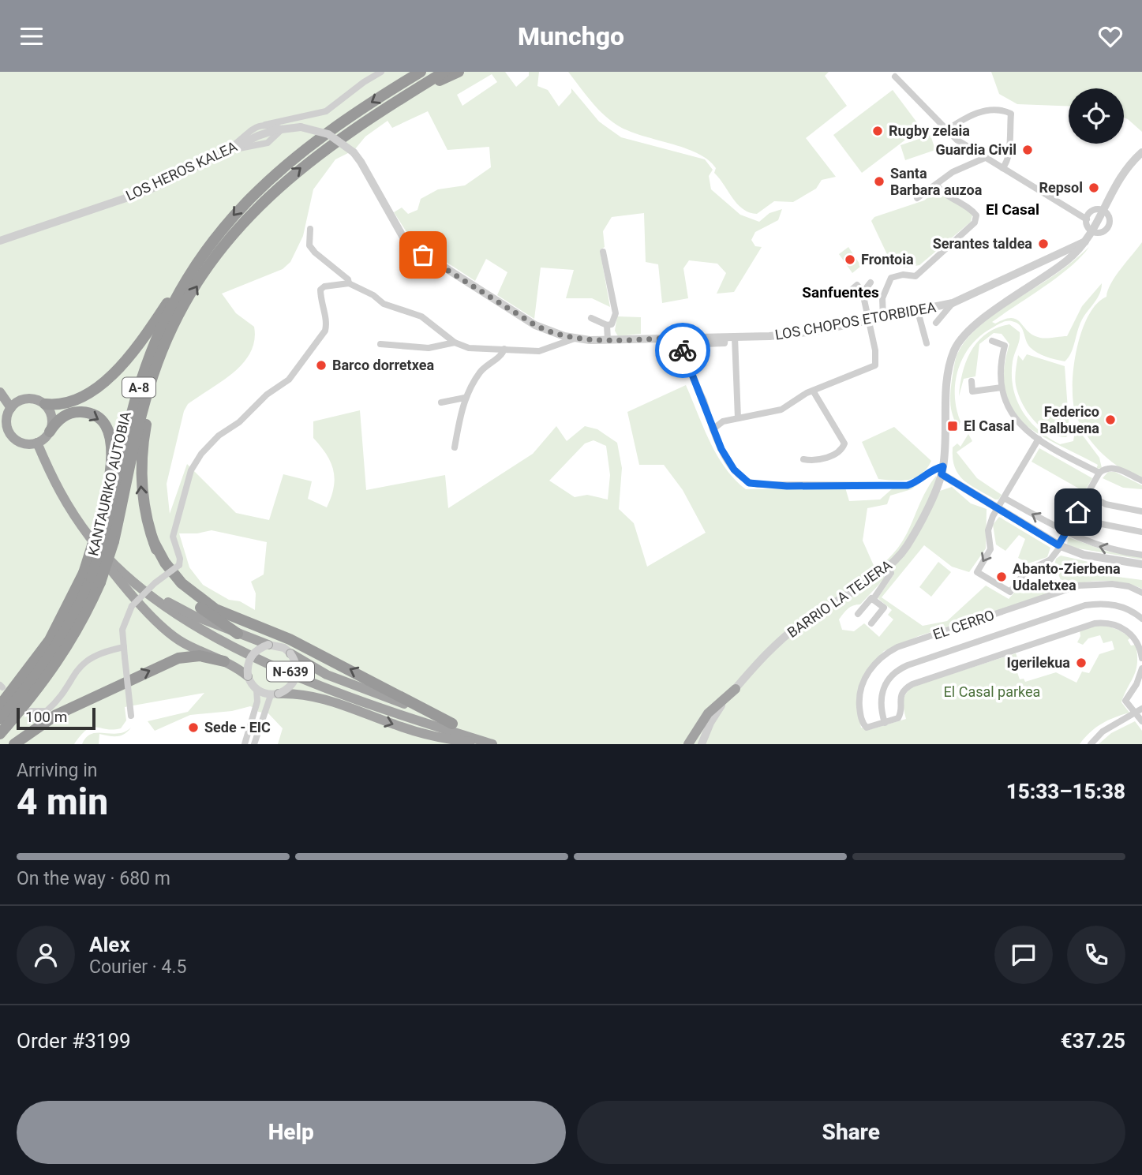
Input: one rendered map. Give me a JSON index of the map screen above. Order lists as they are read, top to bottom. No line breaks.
{"streets":{"highway":["A-8","KANTAURIKO AUTOBIA","N-639"],"street":["LOS HEROS KALEA","LOS CHOPOS ETORBIDEA","BARRIO LA TEJERA","EL CERRO"]},"crossings":[["LOS HEROS KALEA","LOS CHOPOS ETORBIDEA"],["LOS CHOPOS ETORBIDEA","BARRIO LA TEJERA"],["KANTAURIKO AUTOBIA","N-639"]],"districts":["El Casal","Sanfuentes"],"parks":["El Casal parkea"],"places":{"other":["Rugby zelaia","Guardia Civil","Santa Barbara auzoa","Repsol","Serantes taldea","Frontoia","Barco dorretxea","Federico Balbuena","Abanto-Zierbena Udaletxea","Igerilekua","Sede - EIC"],"transit":["El Casal"]},"scale_bar":"100 m","page":{"header":"Munchgo","scale":"100 m","heading":["4 min","Arriving in","15:33–15:38"],"panel":["Alex","Courier · 4.5","Order #3199","€37.25"],"bar":"On the way · 680 m","buttons":["Help","Share"]}}
